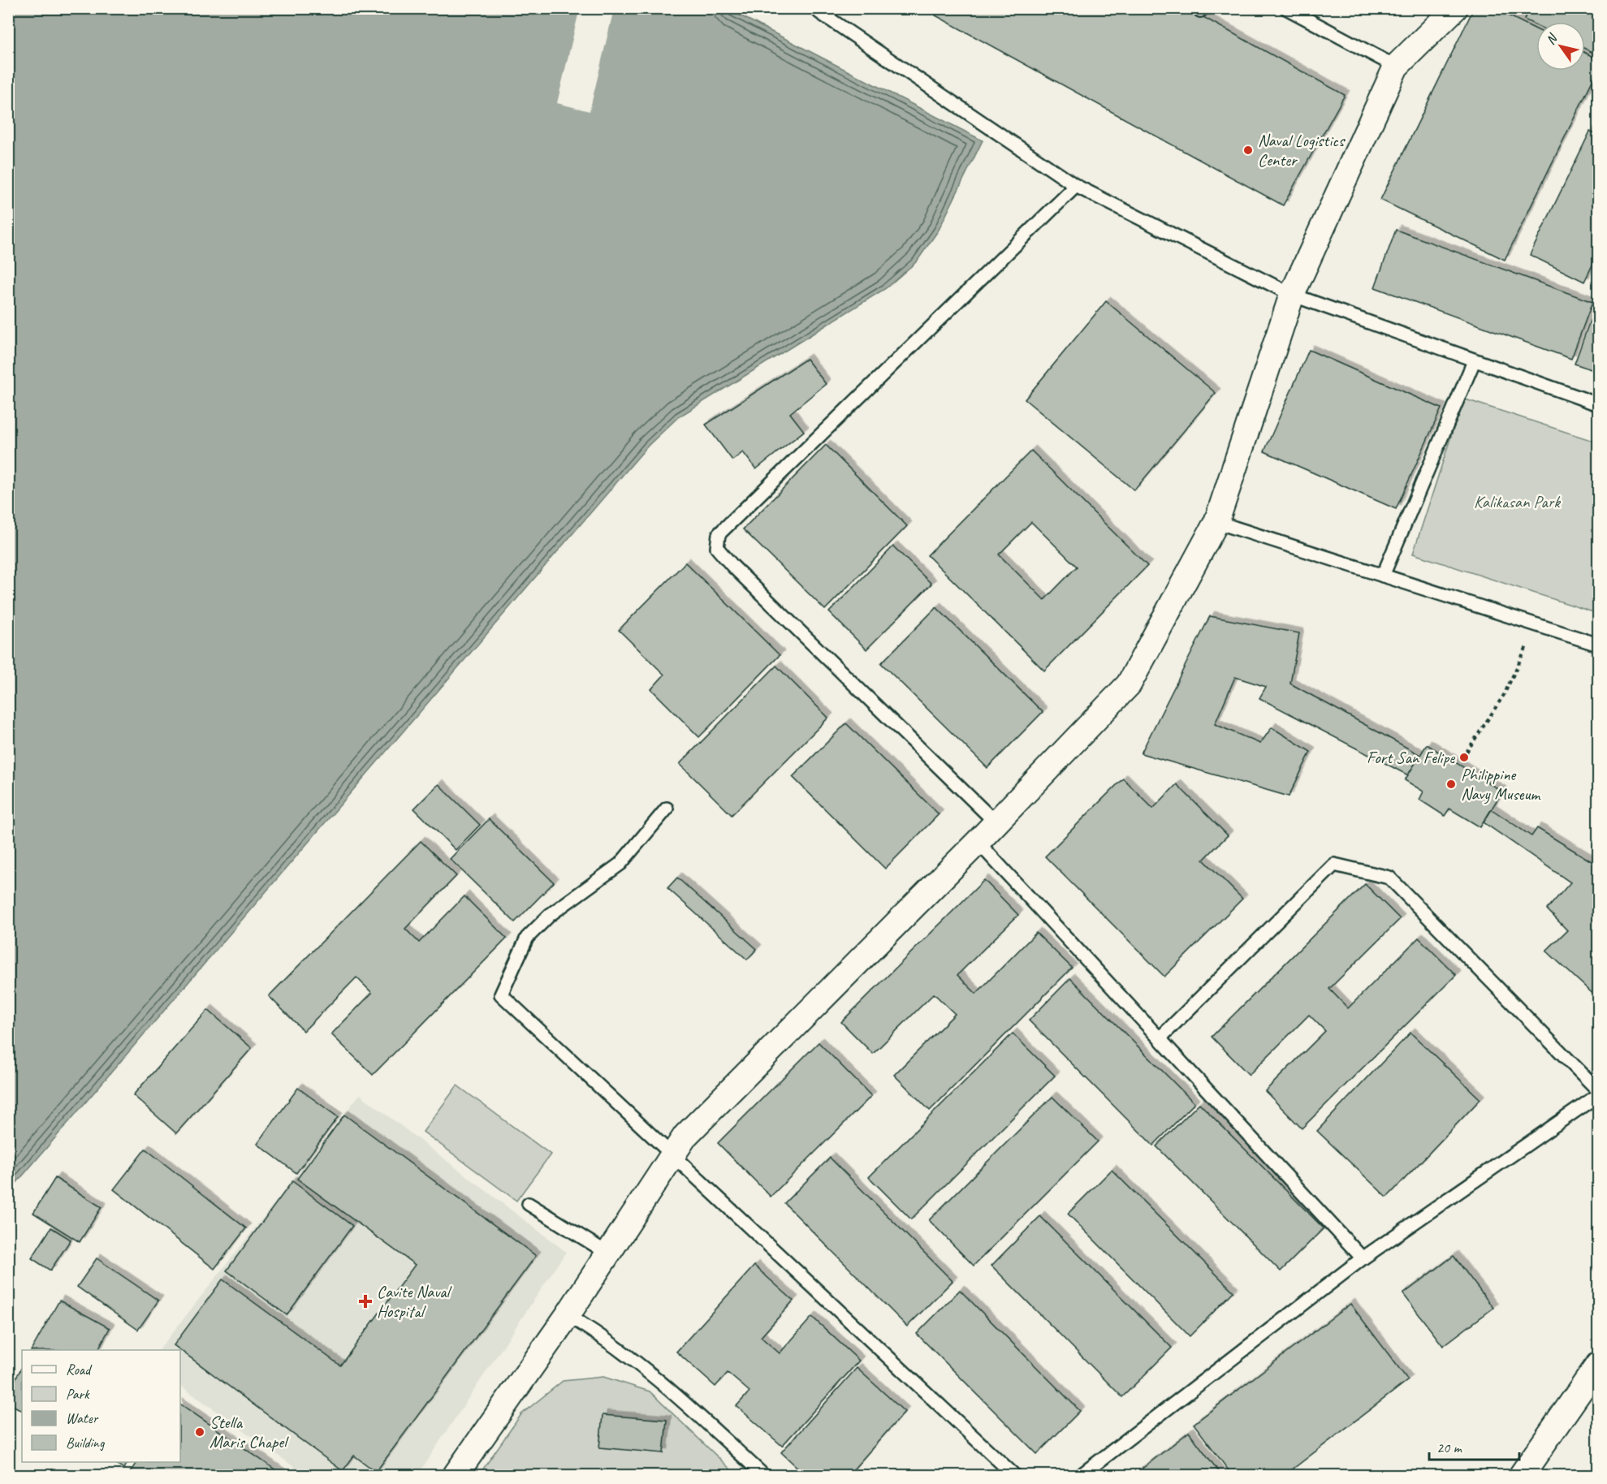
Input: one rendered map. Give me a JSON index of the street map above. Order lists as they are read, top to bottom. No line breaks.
{"parks":["Kalikasan Park"],"places":{"other":["Naval Logistics Center","Fort San Felipe","Philippine Navy Museum","Stella Maris Chapel"],"health":["Cavite Naval Hospital"]},"legend":["Road","Park","Water","Building"],"scale_bar":"20 m","north":"top left"}
